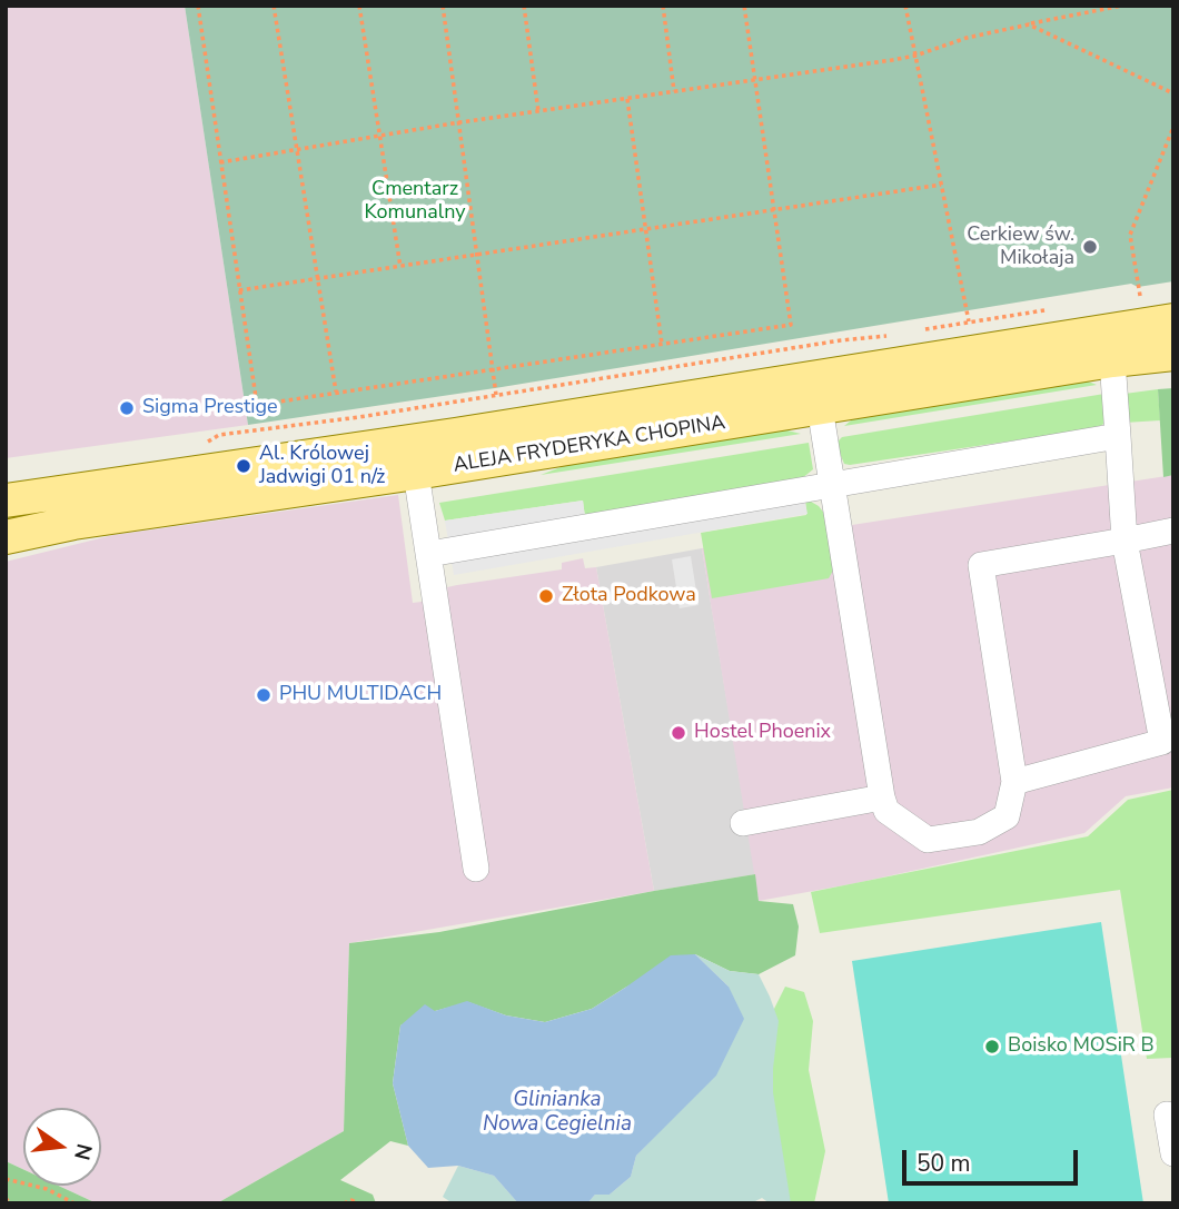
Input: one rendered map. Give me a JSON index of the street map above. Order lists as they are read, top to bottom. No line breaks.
{"streets":{"main road":["ALEJA FRYDERYKA CHOPINA"]},"water":["Glinianka Nowa Cegielnia"],"parks":["Cmentarz Komunalny"],"places":["Cerkiew św. Mikołaja","Sigma Prestige","Al. Królowej Jadwigi 01 n/ż","Złota Podkowa","PHU MULTIDACH","Hostel Phoenix","Boisko MOSiR B"],"scale_bar":"50 m","north":"right"}
